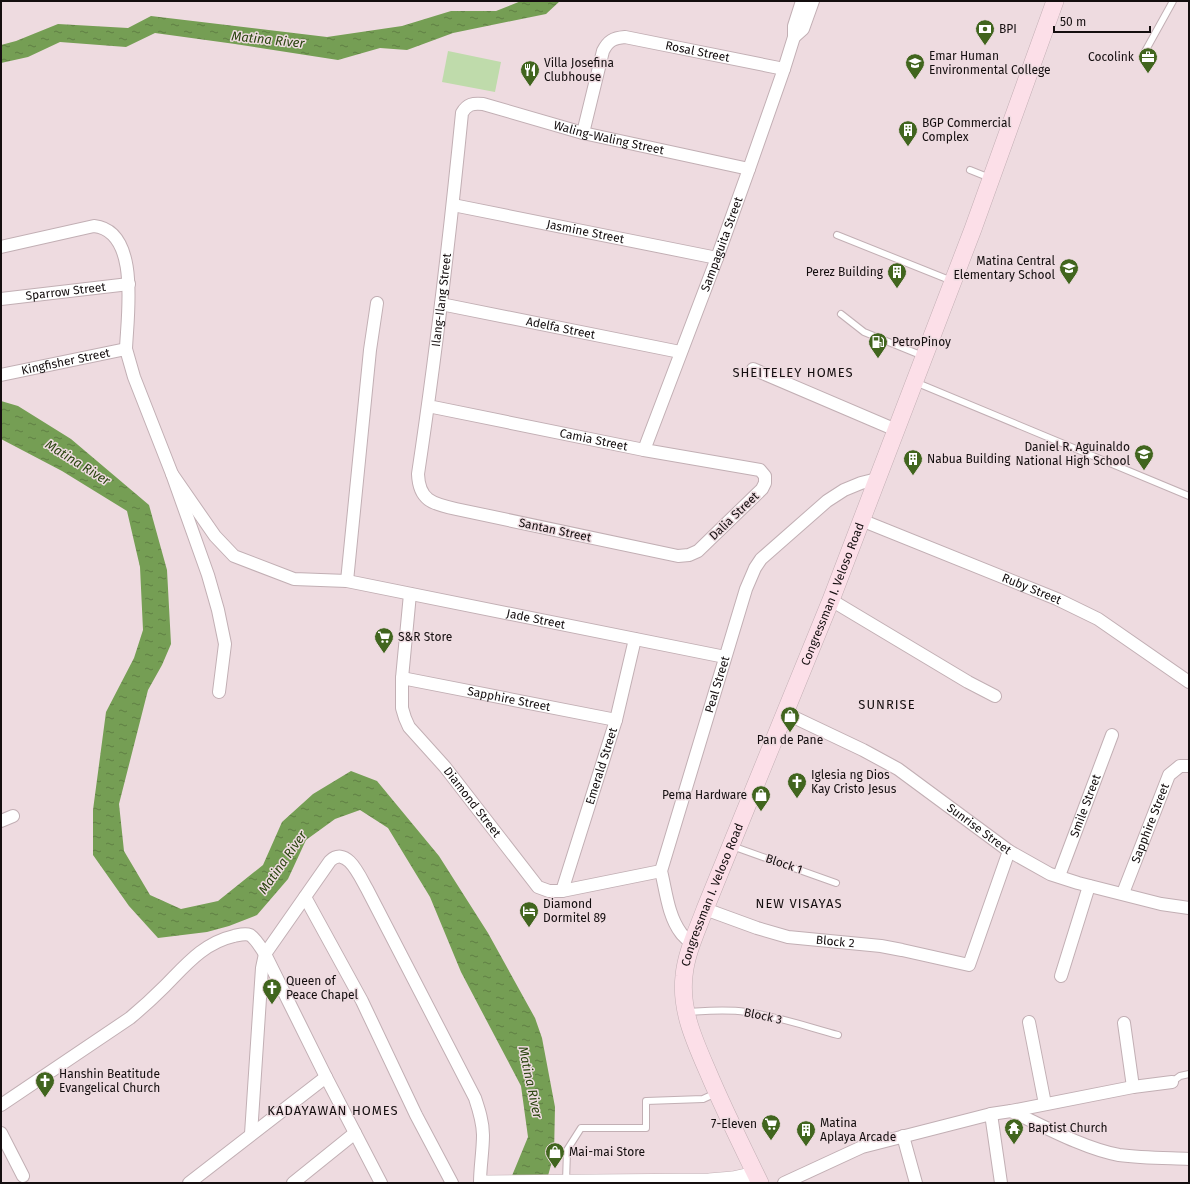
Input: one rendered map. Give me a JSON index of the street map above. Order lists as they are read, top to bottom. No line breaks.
{"streets":{"main road":["Congressman I. Veloso Road"],"street":["Rosal Street","Waling-Waling Street","Jasmine Street","Sampaguita Street","Sparrow Street","Ilang-Ilang Street","Adelfa Street","Kingfisher Street","Camia Street","Dalia Street","Santan Street","Ruby Street","Jade Street","Peal Street","Sapphire Street","Emerald Street","Diamond Street","Smile Street","Sunrise Street","Block 2"],"lane":["Block 1","Block 3"]},"crossings":[["Rosal Street","Waling-Waling Street"],["Rosal Street","Sampaguita Street"],["Waling-Waling Street","Sampaguita Street"],["Waling-Waling Street","Ilang-Ilang Street"],["Jasmine Street","Sampaguita Street"],["Jasmine Street","Ilang-Ilang Street"],["Sampaguita Street","Adelfa Street"],["Sampaguita Street","Camia Street"],["Ilang-Ilang Street","Adelfa Street"],["Ilang-Ilang Street","Camia Street"],["Ilang-Ilang Street","Santan Street"],["Camia Street","Dalia Street"],["Dalia Street","Santan Street"],["Ruby Street","Congressman I. Veloso Road"],["Congressman I. Veloso Road","Peal Street"],["Congressman I. Veloso Road","Sunrise Street"],["Congressman I. Veloso Road","Block 1"],["Congressman I. Veloso Road","Block 2"],["Congressman I. Veloso Road","Block 3"],["Jade Street","Peal Street"],["Jade Street","Emerald Street"],["Jade Street","Diamond Street"],["Peal Street","Diamond Street"],["Sapphire Street","Emerald Street"],["Sapphire Street","Diamond Street"],["Sapphire Street","Sunrise Street"],["Emerald Street","Diamond Street"],["Smile Street","Sunrise Street"],["Sunrise Street","Block 2"]],"districts":["SHEITELEY HOMES","SUNRISE","NEW VISAYAS","KADAYAWAN HOMES"],"water":["Matina River"],"places":{"bank":["BPI"],"office":["Cocolink"],"school or university":["Emar Human Environmental College","Matina Central Elementary School","Daniel R. Aguinaldo National High School"],"restaurant":["Villa Josefina Clubhouse"],"building":["BGP Commercial Complex","Perez Building","Nabua Building","Matina Aplaya Arcade"],"fuel station":["PetroPinoy"],"supermarket":["S&R Store","7-Eleven"],"shop":["Pan de Pane","Pema Hardware","Mai-mai Store"],"church":["Iglesia ng Dios Kay Cristo Jesus","Queen of Peace Chapel","Hanshin Beatitude Evangelical Church"],"hotel":["Diamond Dormitel 89"],"temple":["Baptist Church"]},"scale_bar":"50 m"}
